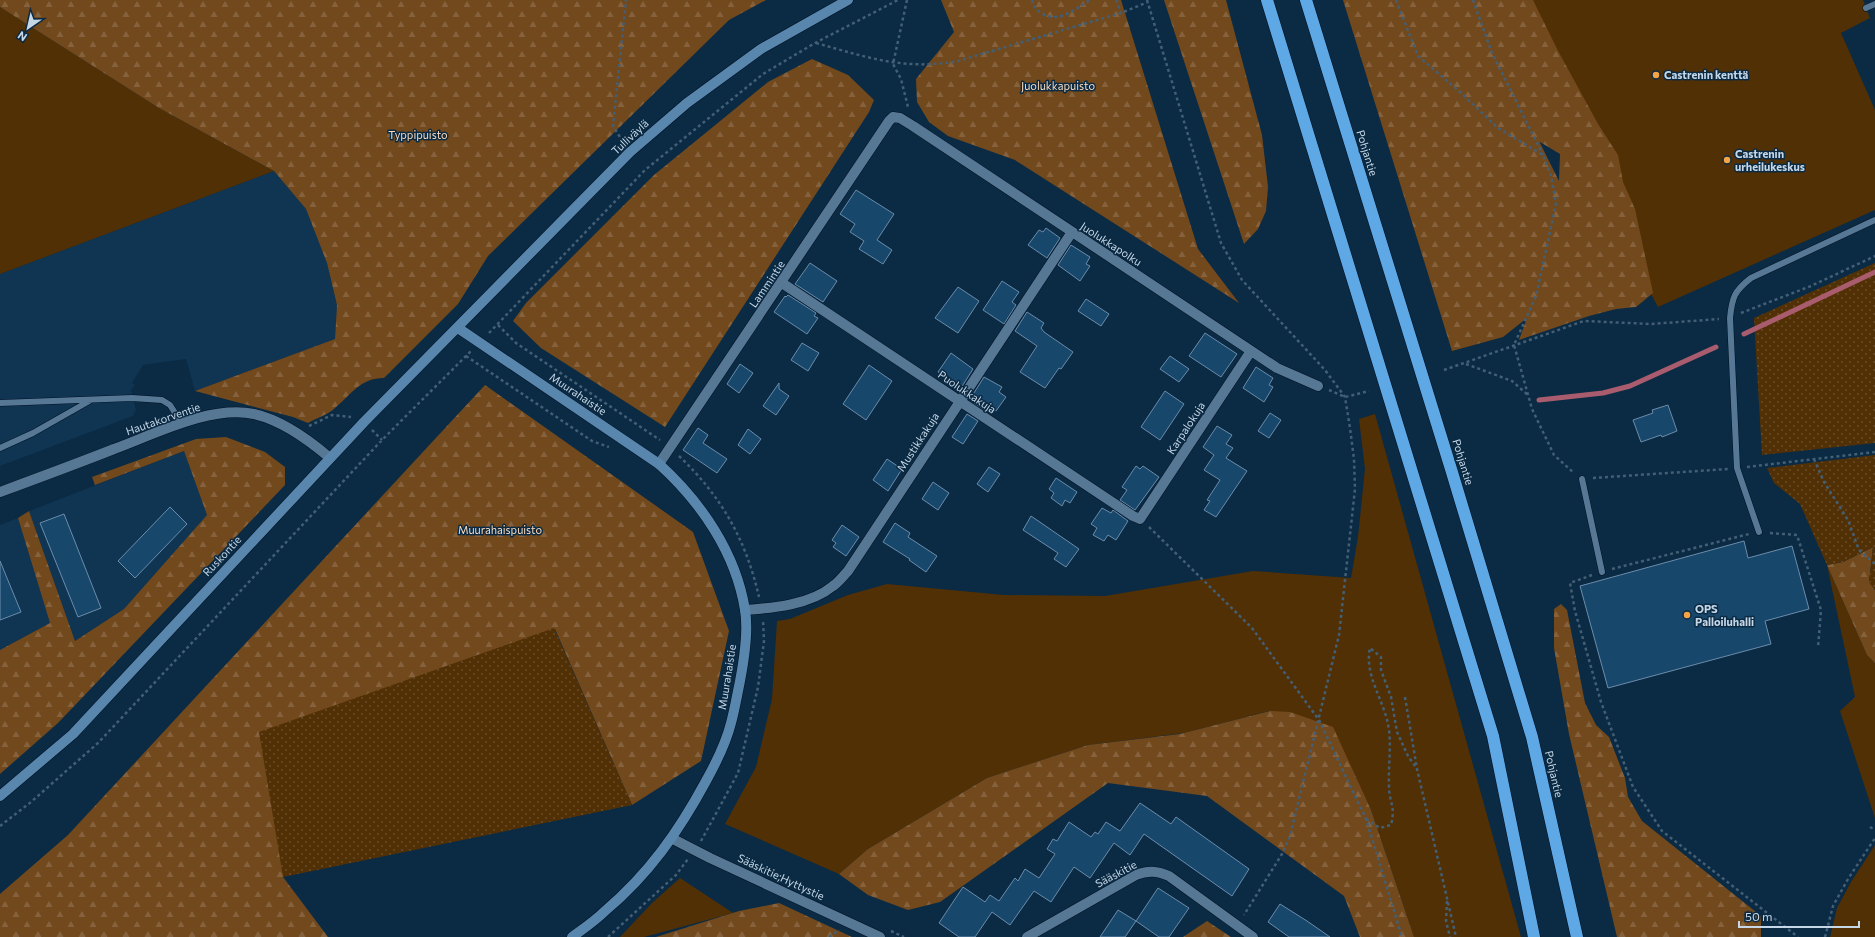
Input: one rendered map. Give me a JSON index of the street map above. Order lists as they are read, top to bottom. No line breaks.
{"streets":{"highway":["Pohjantie"],"main road":["Tulliväylä","Muurahaistie","Ruskontie"],"street":["Juolukkapolku","Lammintie","Puolukkakuja","Hautakorventie","Karpalokuja","Mustikkakuja","Sääskitie","Sääskitie;Hyttystie"]},"crossings":[["Tulliväylä","Muurahaistie"],["Tulliväylä","Ruskontie"],["Juolukkapolku","Lammintie"],["Juolukkapolku","Karpalokuja"],["Juolukkapolku","Mustikkakuja"],["Lammintie","Puolukkakuja"],["Lammintie","Muurahaistie"],["Puolukkakuja","Karpalokuja"],["Puolukkakuja","Mustikkakuja"],["Muurahaistie","Mustikkakuja"],["Muurahaistie","Ruskontie"],["Muurahaistie","Sääskitie;Hyttystie"],["Hautakorventie","Ruskontie"]],"parks":["Juolukkapuisto","Typpipuisto","Muurahaispuisto"],"places":["Castrenin kenttä","Castrenin urheilukeskus","OPS Palloiluhalli"],"scale_bar":"50 m","north":"bottom left"}
